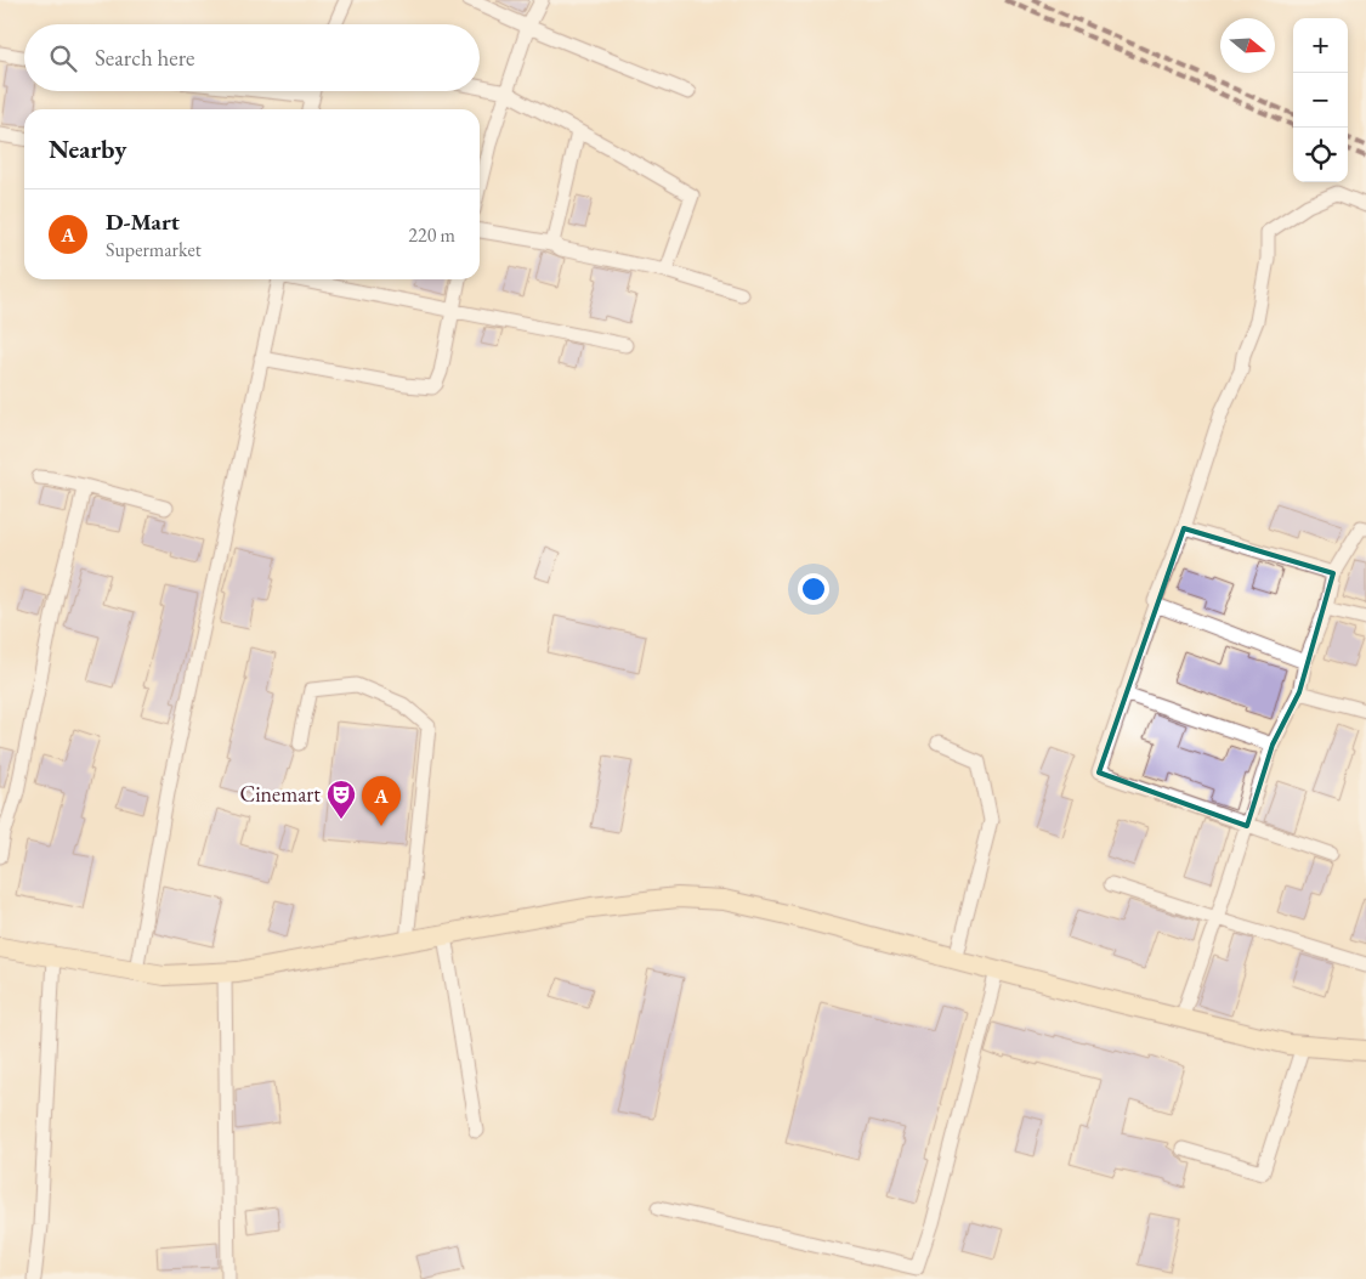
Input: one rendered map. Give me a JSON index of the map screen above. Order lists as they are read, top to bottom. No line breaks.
{"places":{"theatre":["Cinemart"]},"north":"right","page":{"map_buttons":["+","−"],"search":"Search here","heading":"Nearby","list":[{"mark":"A","name":"D-Mart","note":"Supermarket","value":"220 m"}],"pins":"A"}}
